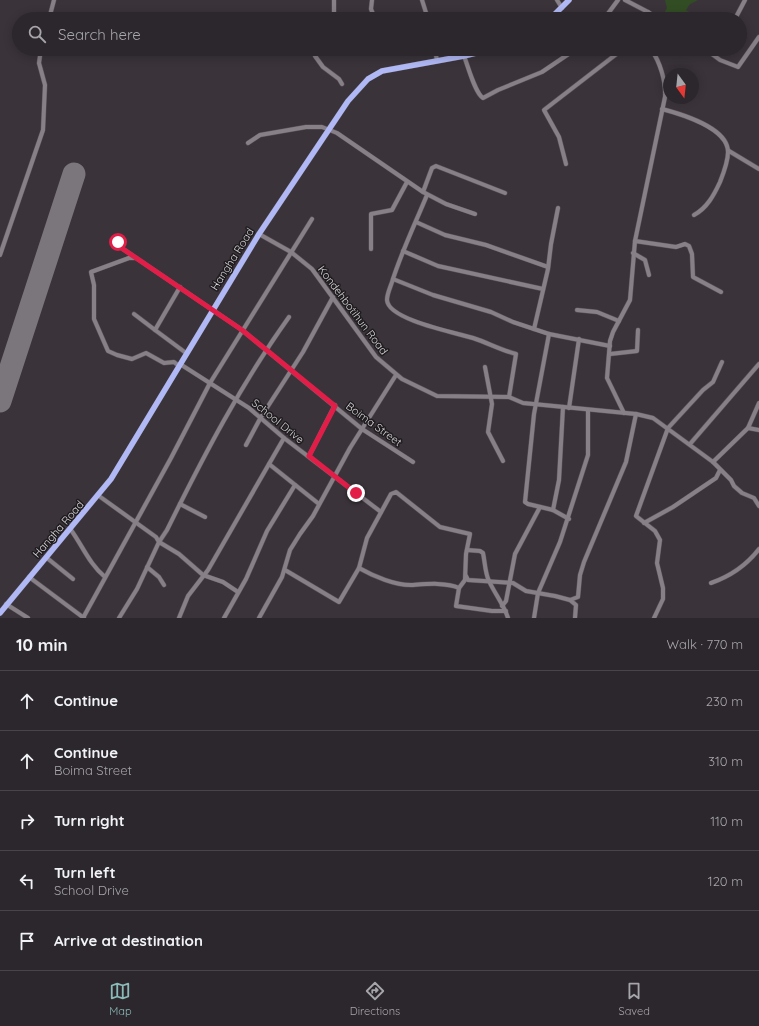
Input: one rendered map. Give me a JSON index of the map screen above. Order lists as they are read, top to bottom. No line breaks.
{"streets":{"highway":["Hangha Road"],"street":["Kondehbotihun Road","School Drive","Boima Street"]},"crossings":[["Hangha Road","Kondehbotihun Road"],["Hangha Road","School Drive"],["Hangha Road","Boima Street"],["School Drive","Boima Street"]],"north":"bottom","page":{"search":"Search here","heading":["10 min","Walk · 770 m"],"list":[["Continue","230 m"],["Continue","Boima Street","310 m"],["Turn right","110 m"],["Turn left","School Drive","120 m"],"Arrive at destination"],"nav":["Map","Directions","Saved"]}}
